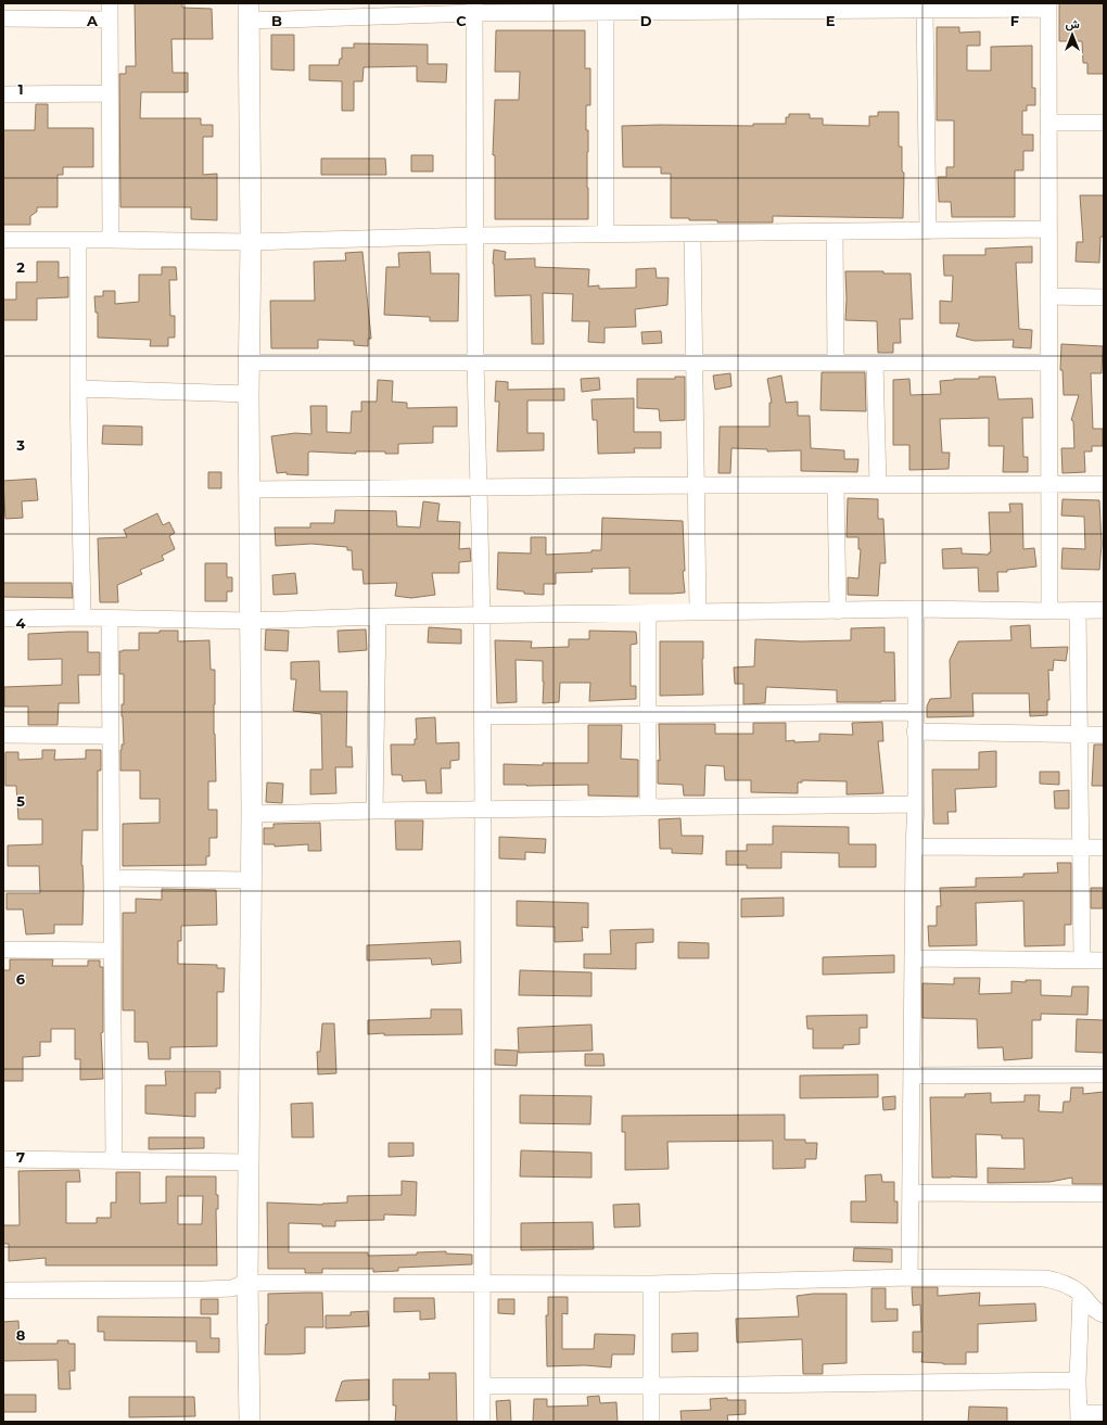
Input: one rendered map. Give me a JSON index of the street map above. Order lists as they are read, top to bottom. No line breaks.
{"north":"top","grid":{"columns":["A","B","C","D","E","F"],"rows":["1","2","3","4","5","6","7","8"]}}
